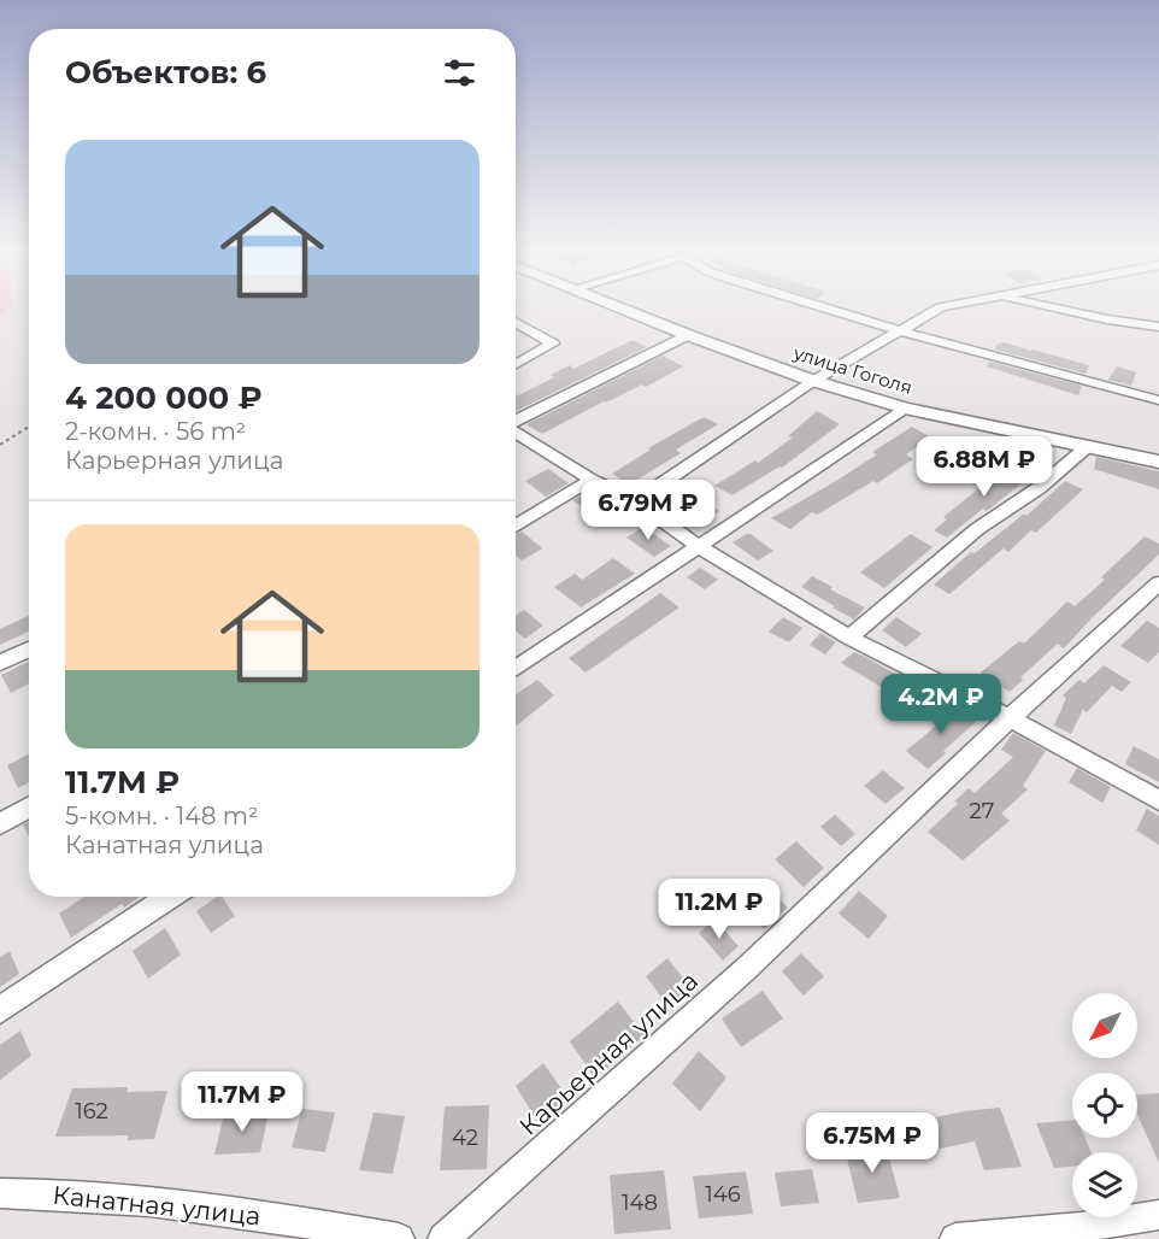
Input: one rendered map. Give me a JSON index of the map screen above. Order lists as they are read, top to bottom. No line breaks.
{"streets":{"street":["улица Гоголя","Карьерная улица","Канатная улица"]},"house_numbers":["27","162","42","146","148"],"north":"bottom left","page":{"heading":"Объектов: 6","list":[{"name":"4 200 000 ₽","note":"2-комн. · 56 m² · Карьерная улица"},{"name":"11.7M ₽","note":"5-комн. · 148 m² · Канатная улица"}],"price":["6.88M ₽","6.79M ₽","4.2M ₽","11.2M ₽","11.7M ₽","6.75M ₽"]}}
